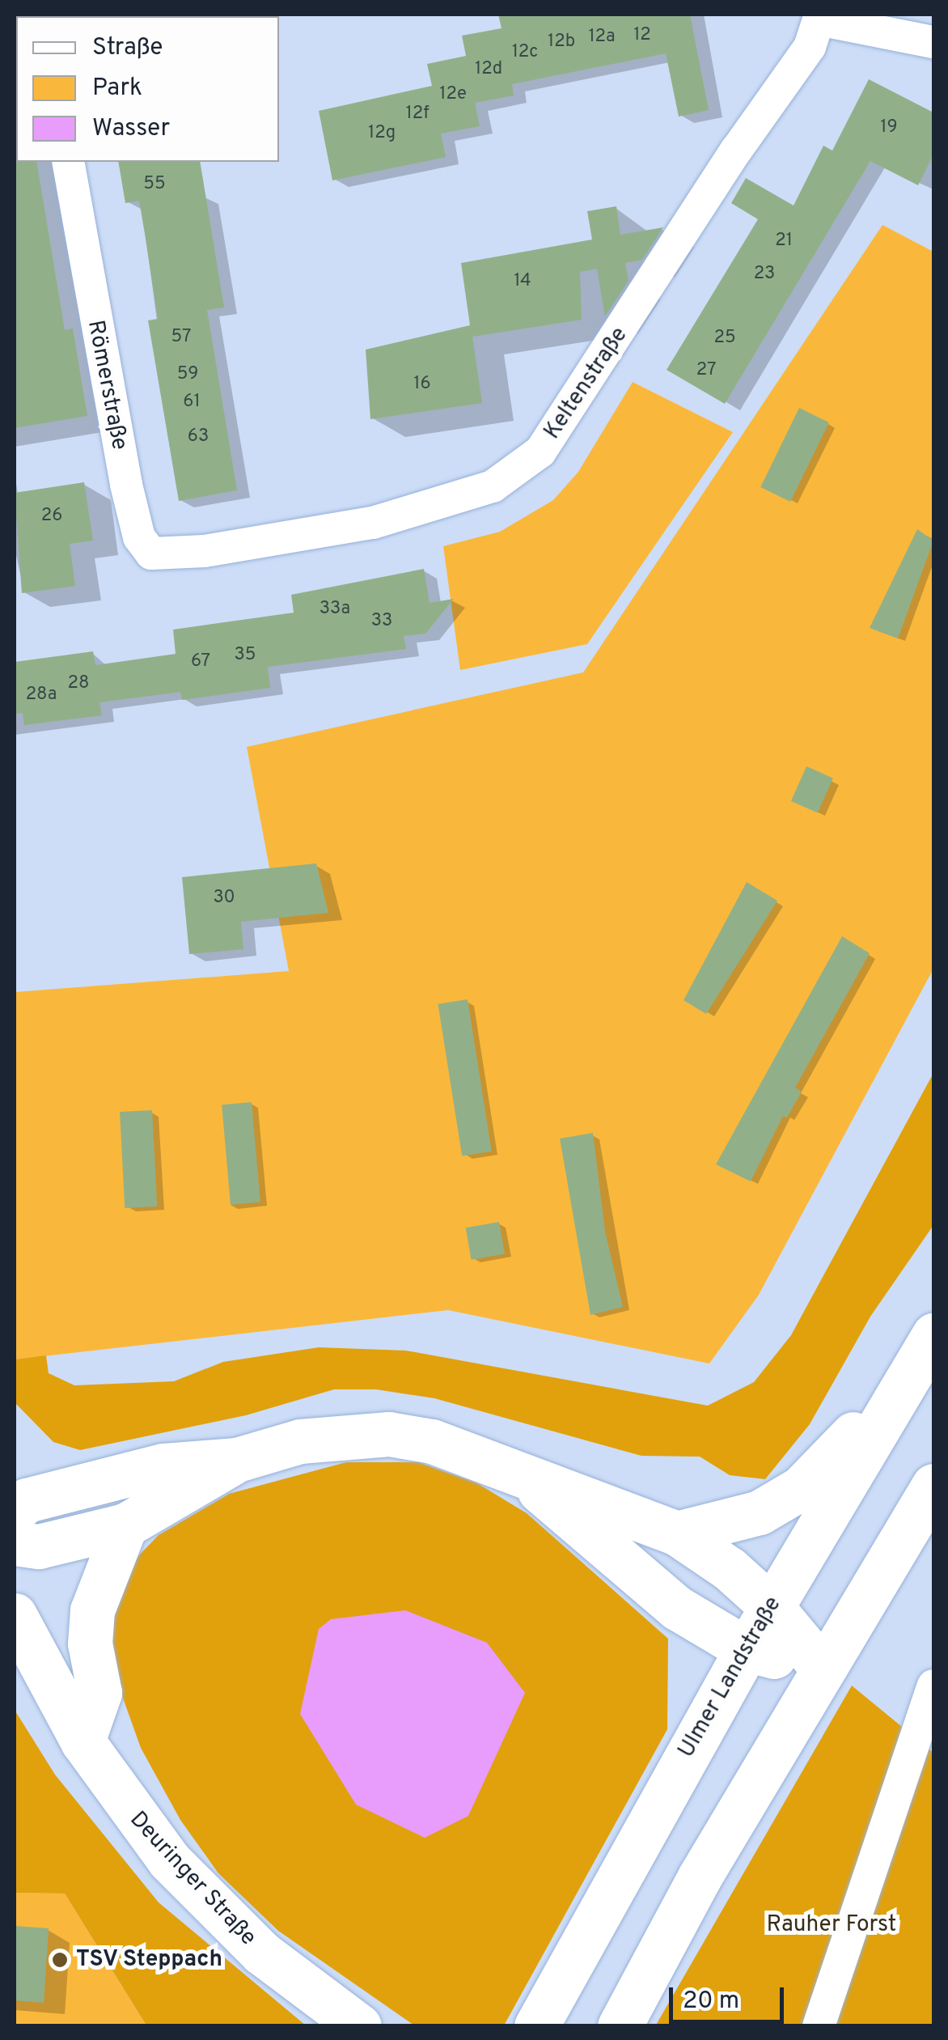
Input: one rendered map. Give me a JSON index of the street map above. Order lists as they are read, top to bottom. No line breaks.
{"streets":{"main road":["Ulmer Landstraße","Deuringer Straße"],"street":["Keltenstraße","Römerstraße"]},"crossings":[["Keltenstraße","Römerstraße"]],"parks":["Rauher Forst"],"places":["TSV Steppach"],"house_numbers":["12","12a","12b","12c","12d","12e","12f","19","12g","55","21","23","14","57","25","27","59","16","61","63","26","33a","33","35","67","28","28a","30"],"legend":["Straße","Park","Wasser"],"scale_bar":"20 m"}
